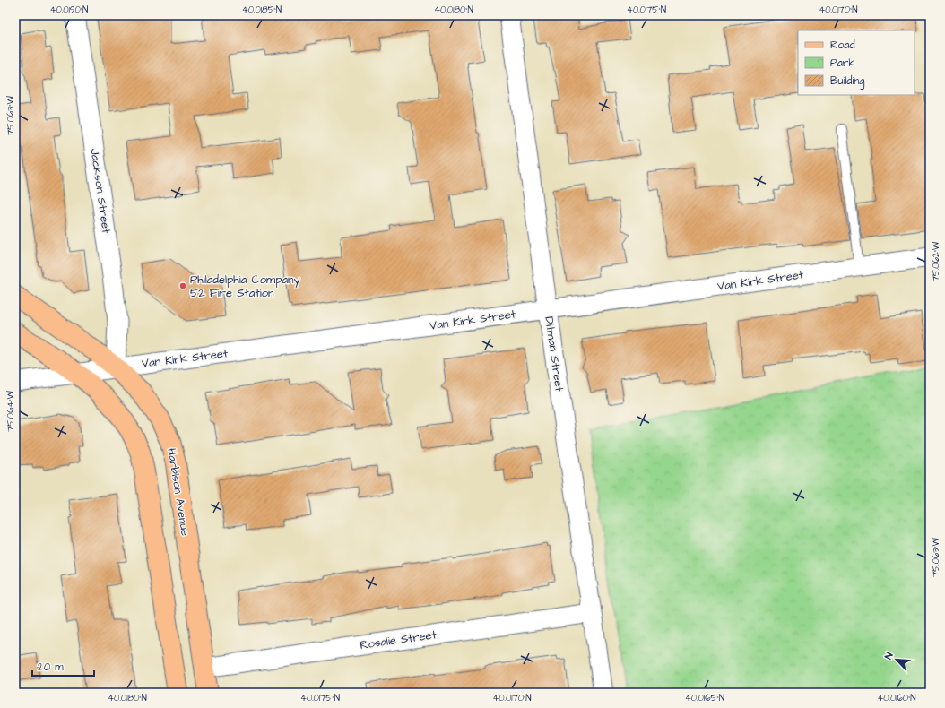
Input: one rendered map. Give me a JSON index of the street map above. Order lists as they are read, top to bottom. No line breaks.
{"streets":{"main road":["Harbison Avenue"],"street":["Jackson Street","Van Kirk Street","Ditman Street","Rosalie Street"]},"crossings":[["Jackson Street","Van Kirk Street"],["Jackson Street","Harbison Avenue"],["Van Kirk Street","Ditman Street"],["Van Kirk Street","Harbison Avenue"],["Ditman Street","Rosalie Street"],["Harbison Avenue","Rosalie Street"]],"places":["Philadelphia Company 52 Fire Station"],"legend":["Road","Park","Building"],"scale_bar":"20 m","north":"top left","coordinates":["40.0190°N","40.0185°N","40.0180°N","40.0175°N","40.0170°N","75.063°W","75.062°W","75.064°W","40.0165°N","40.0160°N"]}
